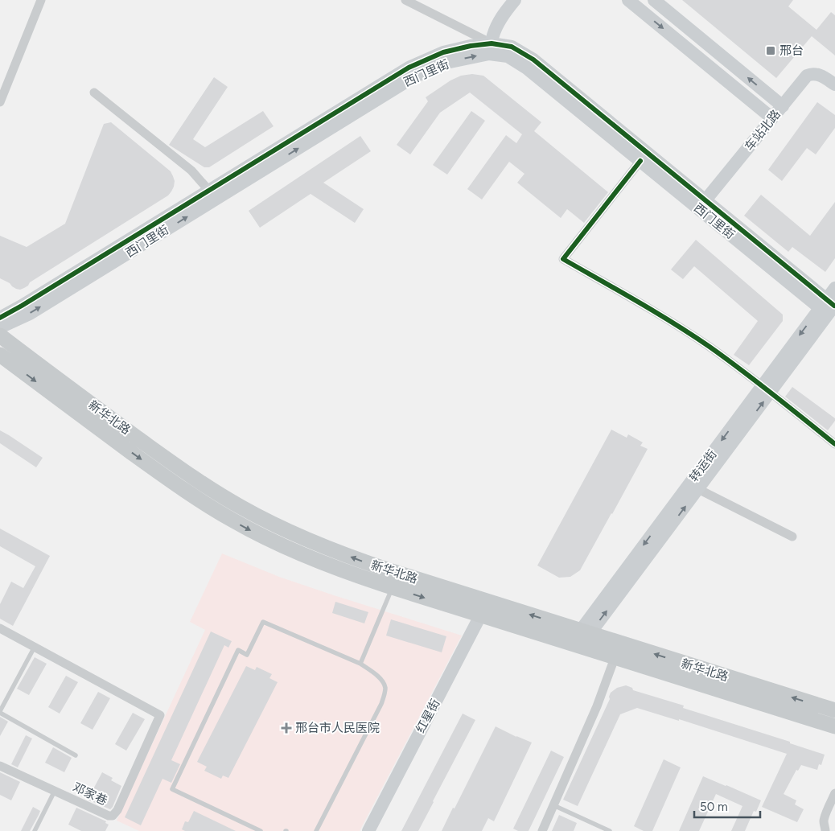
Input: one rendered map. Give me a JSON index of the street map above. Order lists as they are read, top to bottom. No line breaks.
{"streets":{"main road":["新华北路"],"street":["西门里街","车站北路","转运街","红星街","邓家巷"]},"crossings":[["西门里街","车站北路"],["新华北路","转运街"],["新华北路","红星街"]],"places":{"transit":["邢台"],"health":["邢台市人民医院"]},"scale_bar":"50 m"}
